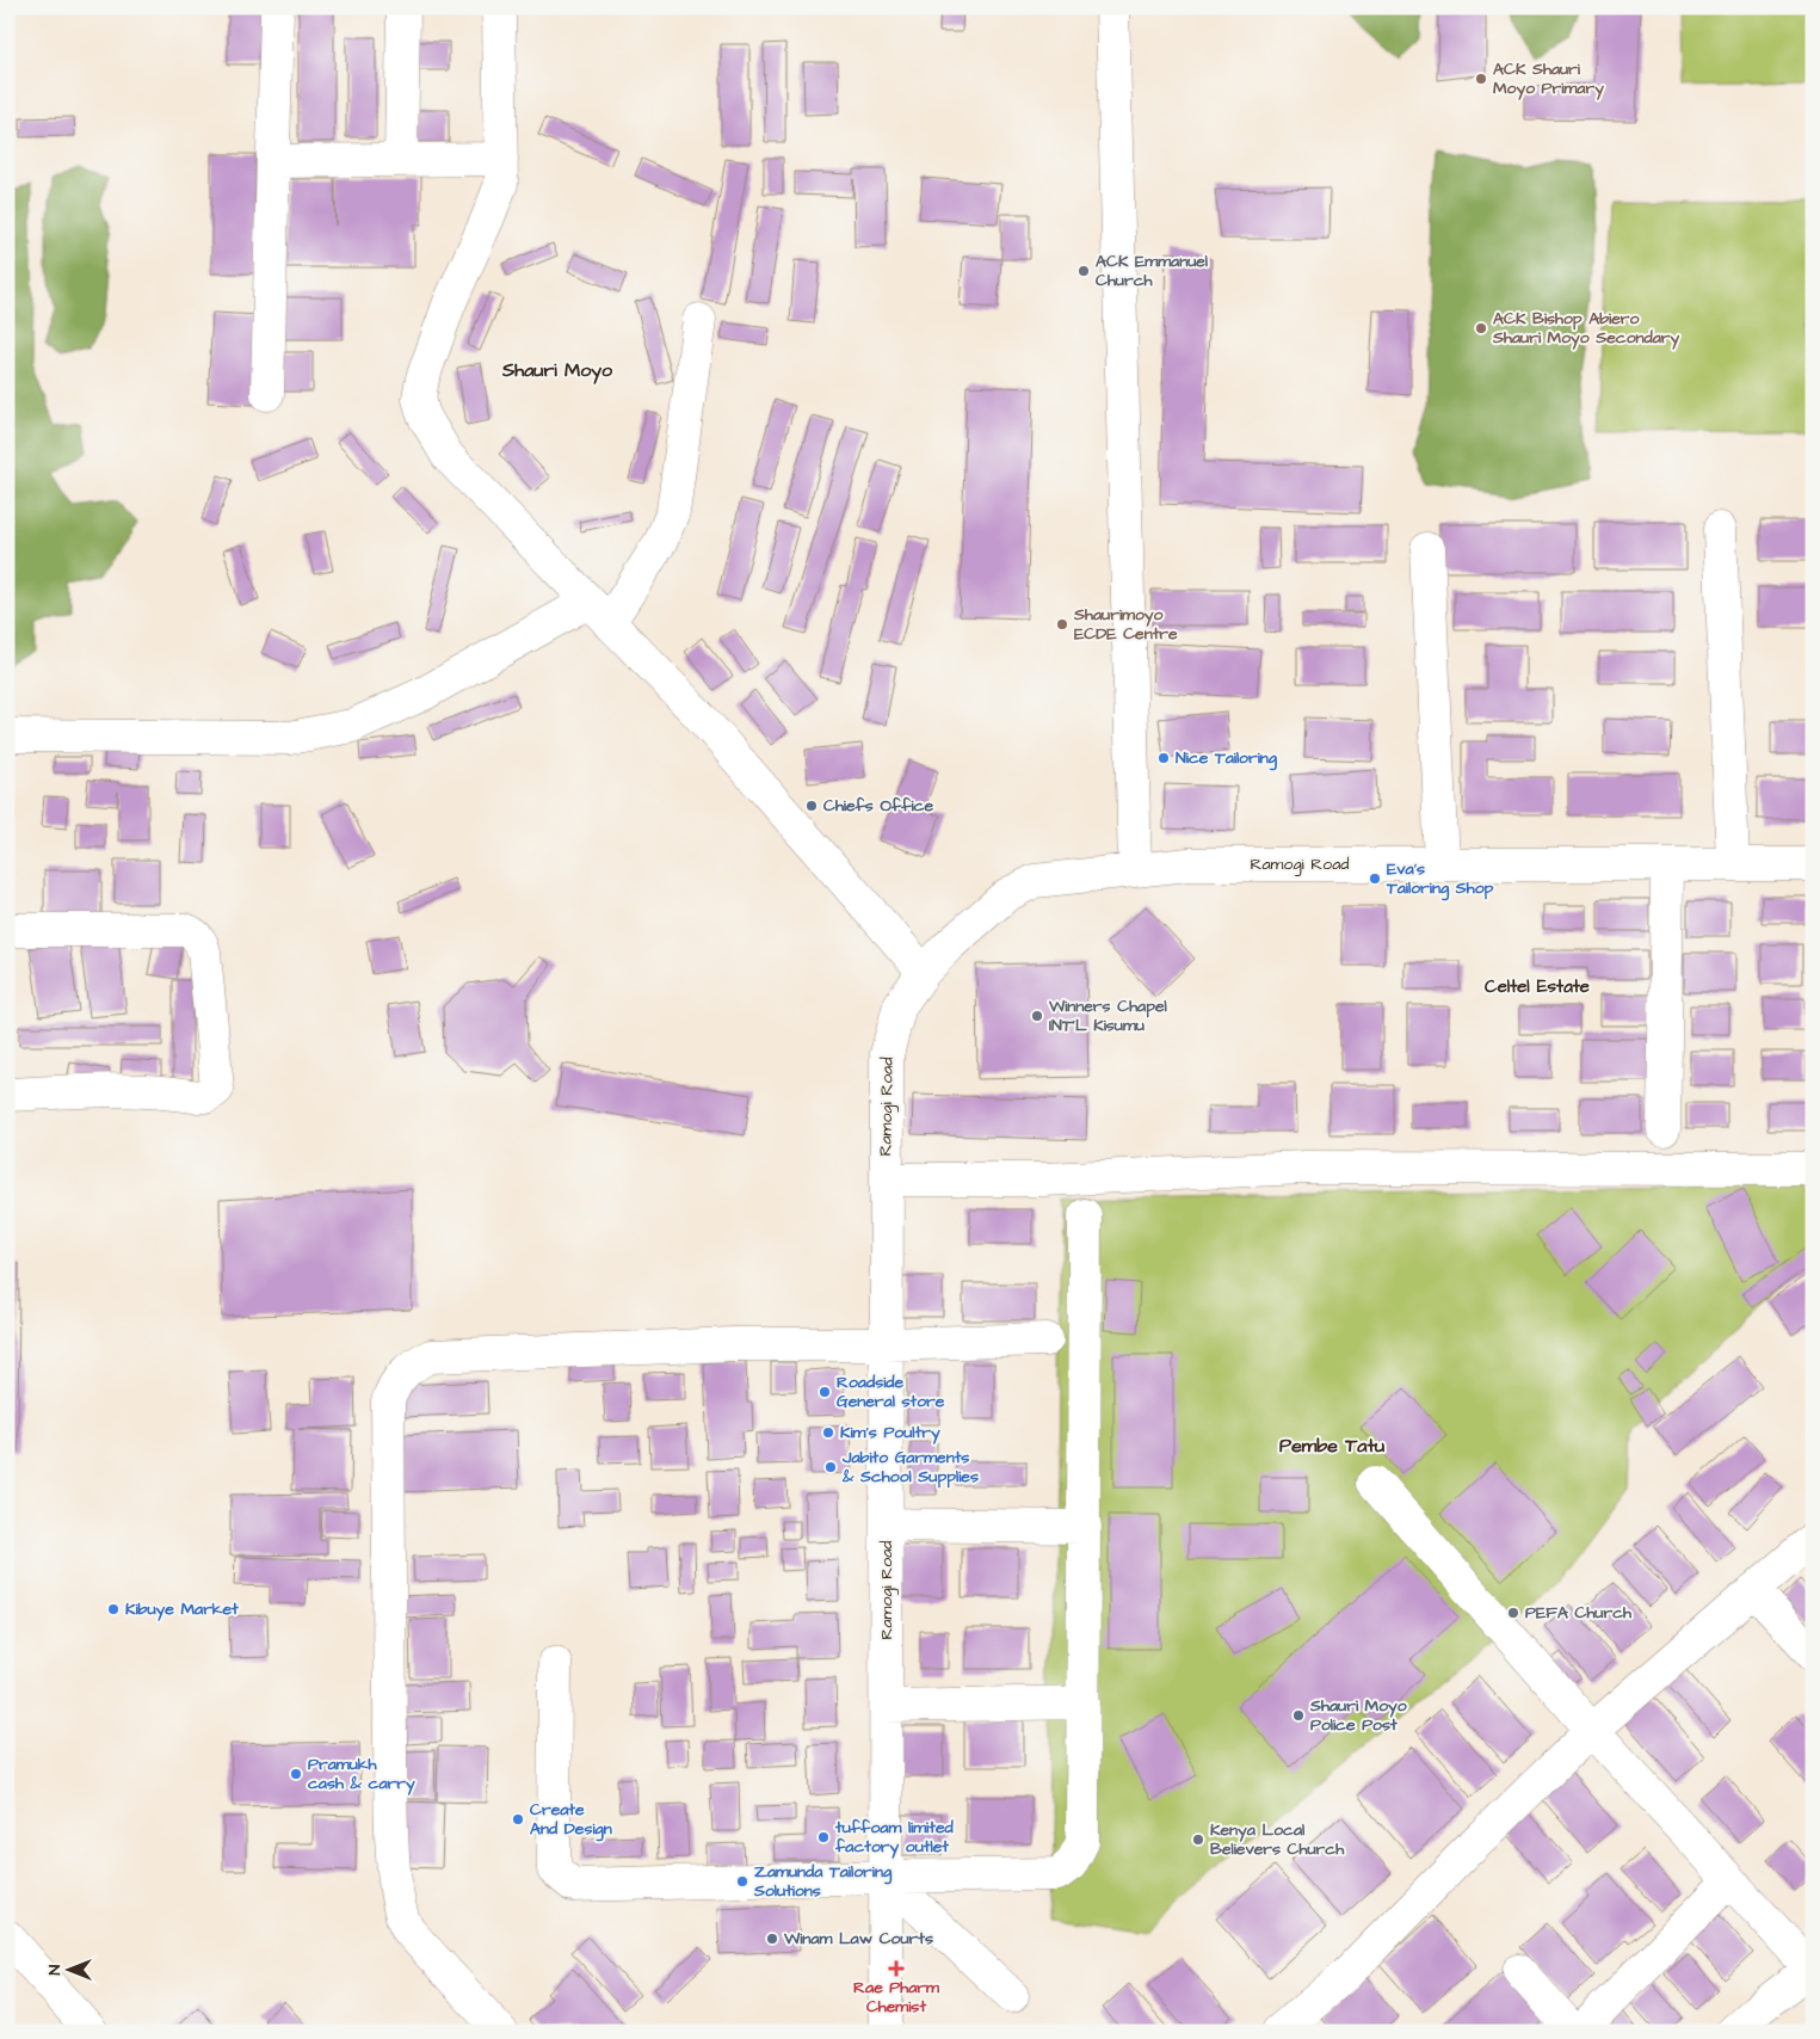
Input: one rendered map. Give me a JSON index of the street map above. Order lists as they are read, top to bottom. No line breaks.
{"streets":{"street":["Ramogi Road"]},"districts":["Shauri Moyo","Celtel Estate","Pembe Tatu"],"places":{"other":["ACK Shauri Moyo Primary","ACK Emmanuel Church","ACK Bishop Abiero Shauri Moyo Secondary","Shaurimoyo ECDE Centre","Nice Tailoring","Chiefs Office","Eva's Tailoring Shop","Winners Chapel INT'L Kisumu","Roadside General store","Kim's Poultry","Jabito Garments & School Supplies","Kibuye Market","PEFA Church","Shauri Moyo Police Post","Pramukh cash & carry","Create And Design","tuffoam limited factory outlet","Kenya Local Believers Church","Zamunda Tailoring Solutions","Winam Law Courts"],"health":["Rae Pharm Chemist"]},"north":"left"}
